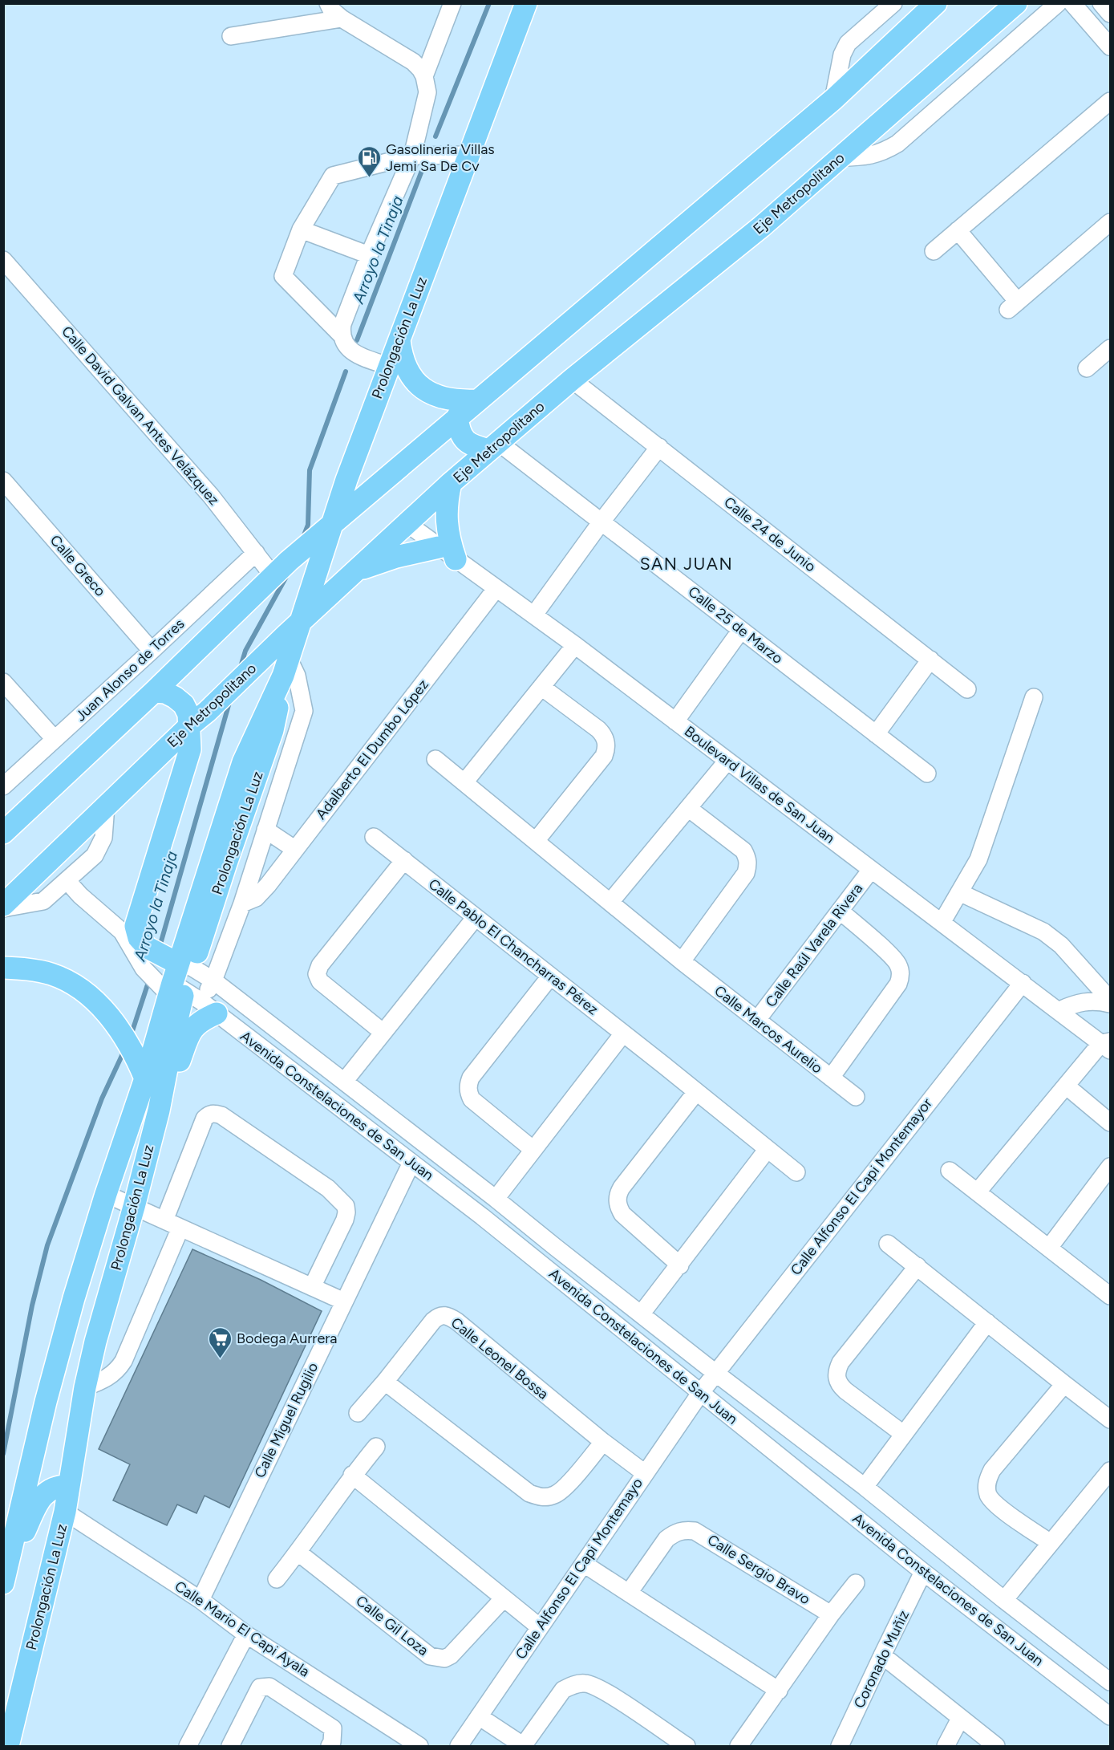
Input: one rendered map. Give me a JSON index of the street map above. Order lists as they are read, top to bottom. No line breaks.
{"streets":{"main road":["Eje Metropolitano","Prolongación La Luz"],"street":["Calle David Galvan Antes Velázquez","Calle 24 de Junio","Calle Greco","Calle 25 de Marzo","Juan Alonso de Torres","Adalberto El Dumbo López","Boulevard Villas de San Juan","Calle Raúl Varela Rivera","Calle Pablo El Chancharras Pérez","Calle Marcos Aurelio","Avenida Constelaciones de San Juan","Calle Alfonso El Capi Montemayor","Calle Leonel Bossa","Calle Miguel Rugilio","Calle Alfonso El Capi Montemayo","Calle Sergio Bravo","Calle Gil Loza","Calle Mario El Capi Ayala","Coronado Muñiz"]},"crossings":[["Eje Metropolitano","Prolongación La Luz"],["Eje Metropolitano","Calle 24 de Junio"],["Eje Metropolitano","Calle 25 de Marzo"],["Eje Metropolitano","Boulevard Villas de San Juan"],["Prolongación La Luz","Avenida Constelaciones de San Juan"],["Prolongación La Luz","Calle Mario El Capi Ayala"],["Calle David Galvan Antes Velázquez","Juan Alonso de Torres"],["Calle Greco","Juan Alonso de Torres"],["Adalberto El Dumbo López","Boulevard Villas de San Juan"],["Boulevard Villas de San Juan","Calle Raúl Varela Rivera"],["Boulevard Villas de San Juan","Calle Alfonso El Capi Montemayor"],["Calle Raúl Varela Rivera","Calle Marcos Aurelio"],["Avenida Constelaciones de San Juan","Calle Alfonso El Capi Montemayor"],["Avenida Constelaciones de San Juan","Calle Miguel Rugilio"],["Avenida Constelaciones de San Juan","Calle Alfonso El Capi Montemayo"],["Avenida Constelaciones de San Juan","Coronado Muñiz"],["Calle Alfonso El Capi Montemayor","Calle Alfonso El Capi Montemayo"],["Calle Leonel Bossa","Calle Alfonso El Capi Montemayo"],["Calle Miguel Rugilio","Calle Mario El Capi Ayala"]],"districts":["SAN JUAN"],"water":["Arroyo la Tinaja"],"places":{"fuel station":["Gasolineria Villas Jemi Sa De Cv"],"supermarket":["Bodega Aurrera"]}}
